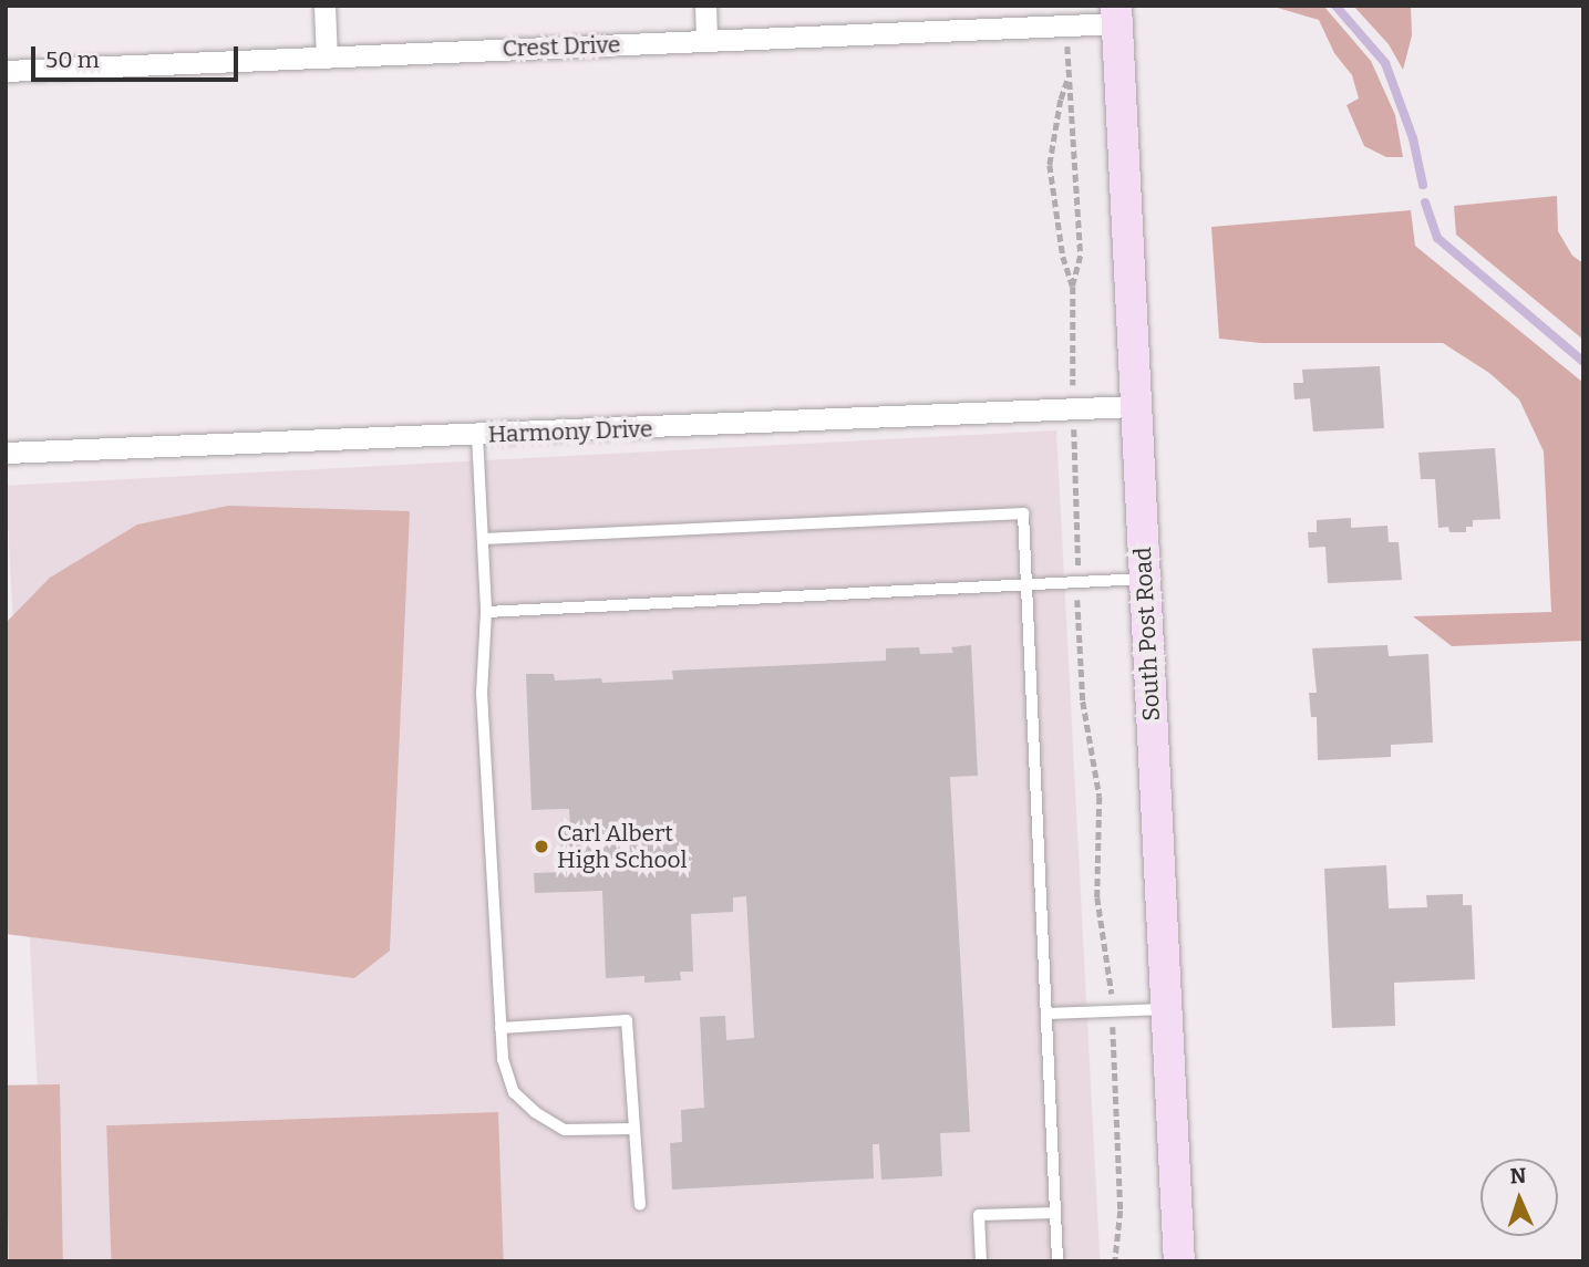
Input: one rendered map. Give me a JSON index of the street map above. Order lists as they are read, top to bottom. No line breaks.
{"streets":{"main road":["South Post Road"],"street":["Crest Drive","Harmony Drive"]},"crossings":[["Crest Drive","South Post Road"],["Harmony Drive","South Post Road"]],"places":["Carl Albert High School"],"scale_bar":"50 m","north":"top"}
